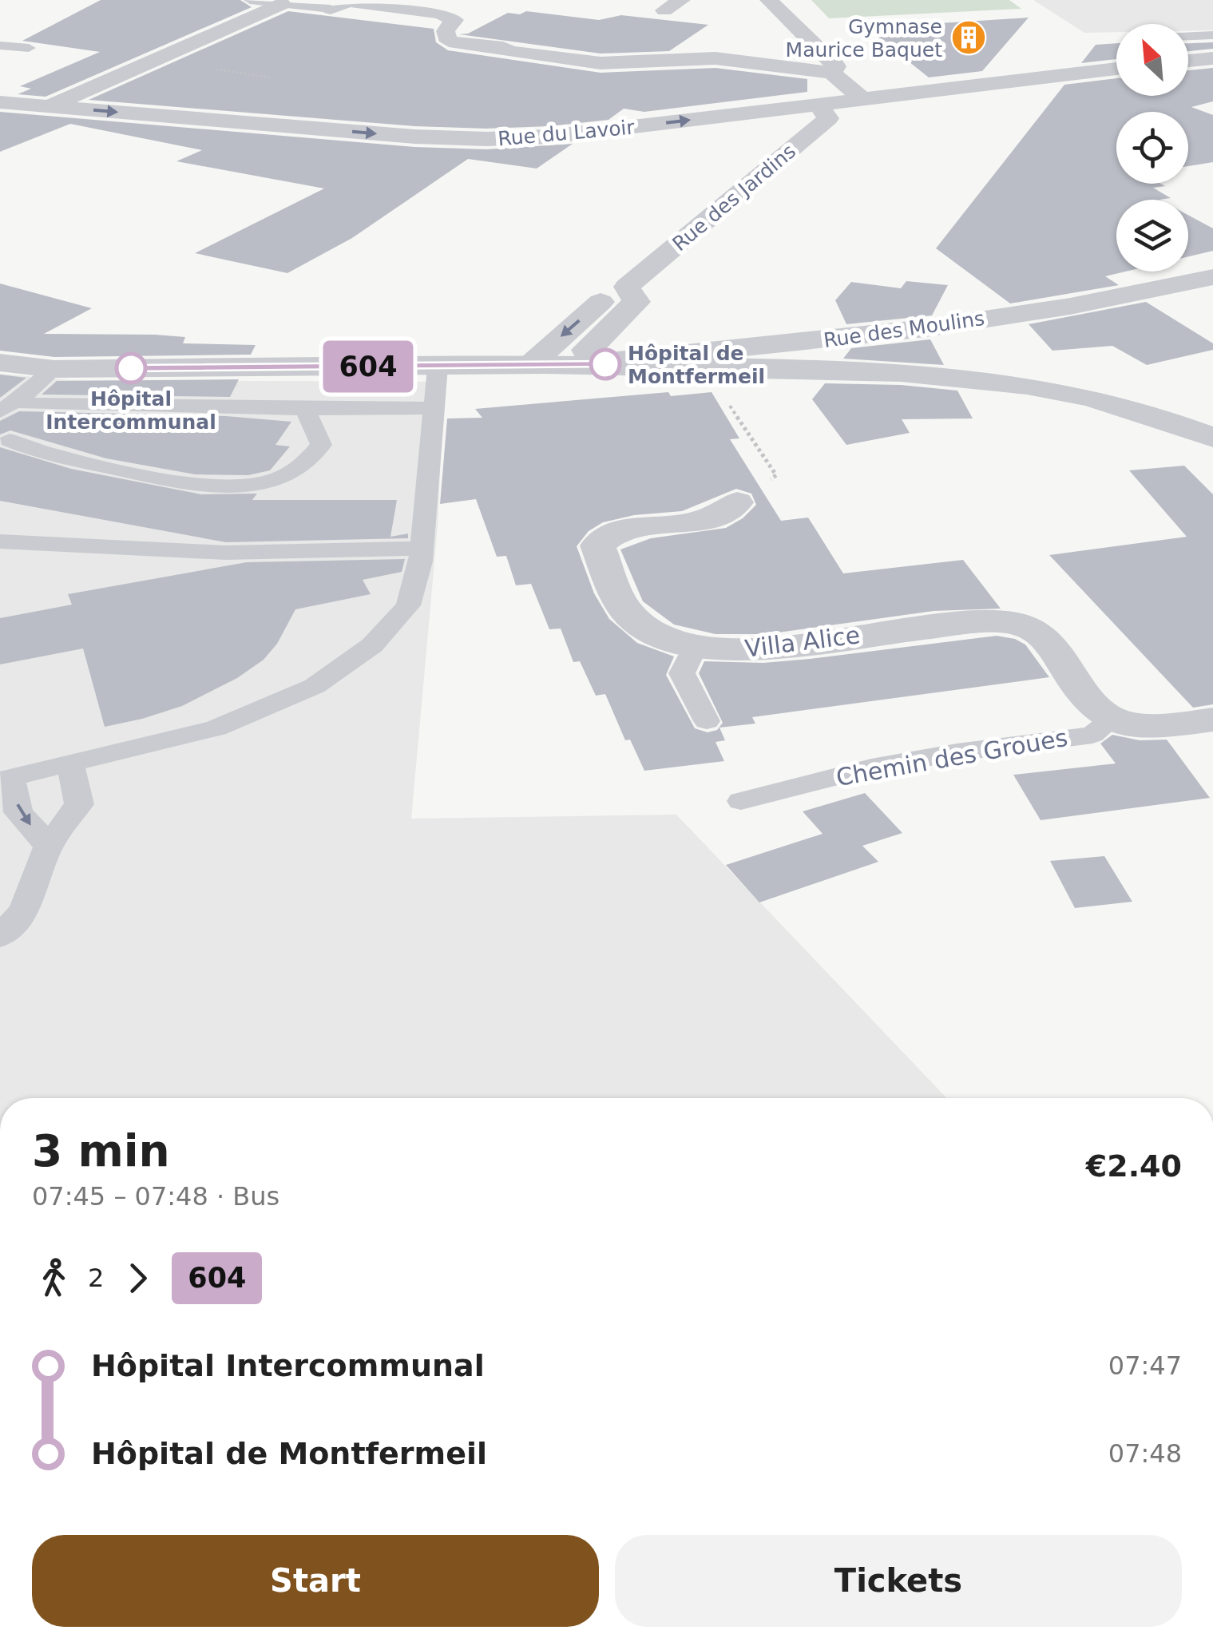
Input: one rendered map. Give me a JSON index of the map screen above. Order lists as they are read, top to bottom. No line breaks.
{"streets":{"street":["Rue du Lavoir","Rue des Jardins","Rue des Moulins","Villa Alice","Chemin des Groues"]},"crossings":[["Rue du Lavoir","Rue des Jardins"],["Villa Alice","Chemin des Groues"]],"places":{"building":["Gymnase Maurice Baquet"],"other":["Hôpital de Montfermeil","Hôpital Intercommunal"]},"lines":["bus line 604"],"north":"top left","page":{"on_map":"604","heading":["3 min","07:45 – 07:48 · Bus","€2.40"],"legs":["2","604"],"list":[{"name":"Hôpital Intercommunal","value":"07:47"},{"name":"Hôpital de Montfermeil","value":"07:48"}],"buttons":["Start","Tickets"]}}
